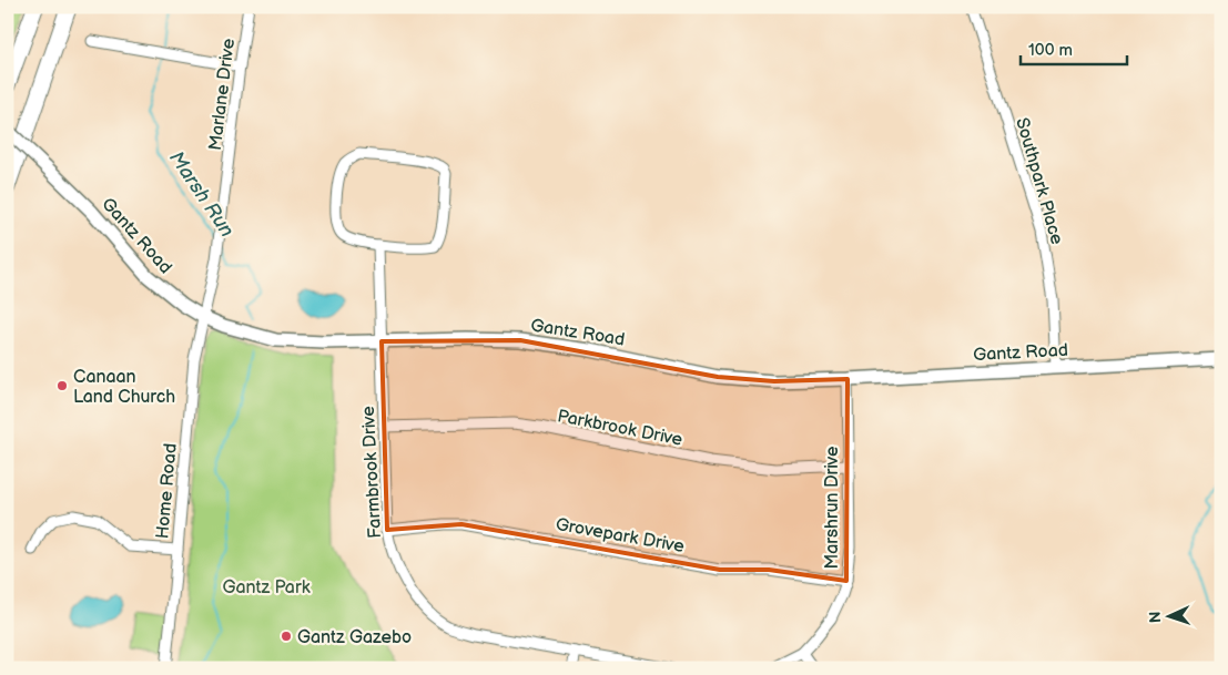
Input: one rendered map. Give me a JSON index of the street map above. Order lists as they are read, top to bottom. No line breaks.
{"streets":{"main road":["Gantz Road"],"street":["Marlane Drive","Southpark Place","Parkbrook Drive","Farmbrook Drive","Home Road","Marshrun Drive","Grovepark Drive"]},"crossings":[["Marlane Drive","Gantz Road"],["Marlane Drive","Home Road"],["Southpark Place","Gantz Road"],["Gantz Road","Farmbrook Drive"],["Gantz Road","Home Road"],["Gantz Road","Marshrun Drive"],["Parkbrook Drive","Farmbrook Drive"],["Parkbrook Drive","Marshrun Drive"],["Farmbrook Drive","Grovepark Drive"],["Marshrun Drive","Grovepark Drive"]],"water":["Marsh Run"],"parks":["Gantz Park"],"places":["Canaan Land Church","Gantz Gazebo"],"scale_bar":"100 m","north":"left"}
